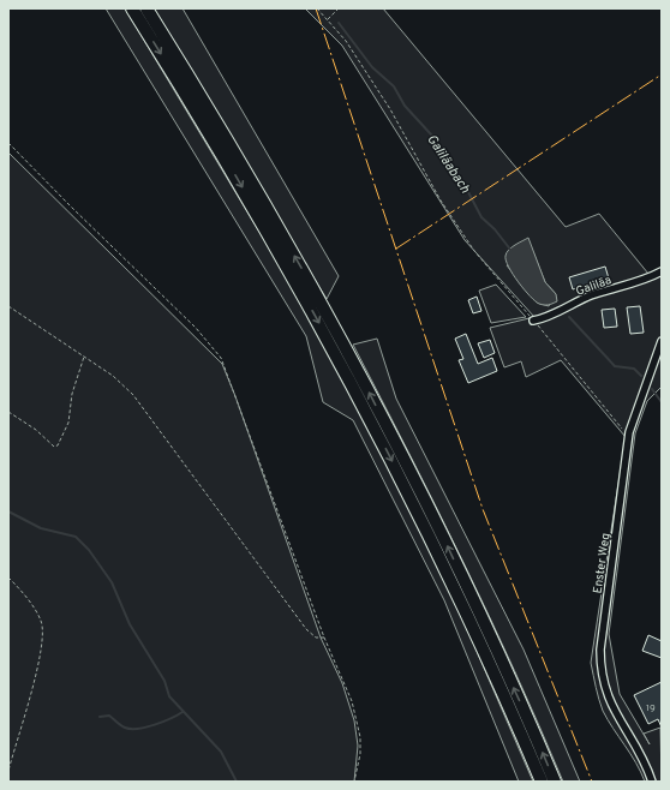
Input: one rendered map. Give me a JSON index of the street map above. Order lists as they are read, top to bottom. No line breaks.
{"streets":{"street":["Galiläa","Enster Weg"]},"water":["Galiläabach"],"house_numbers":["19"]}
